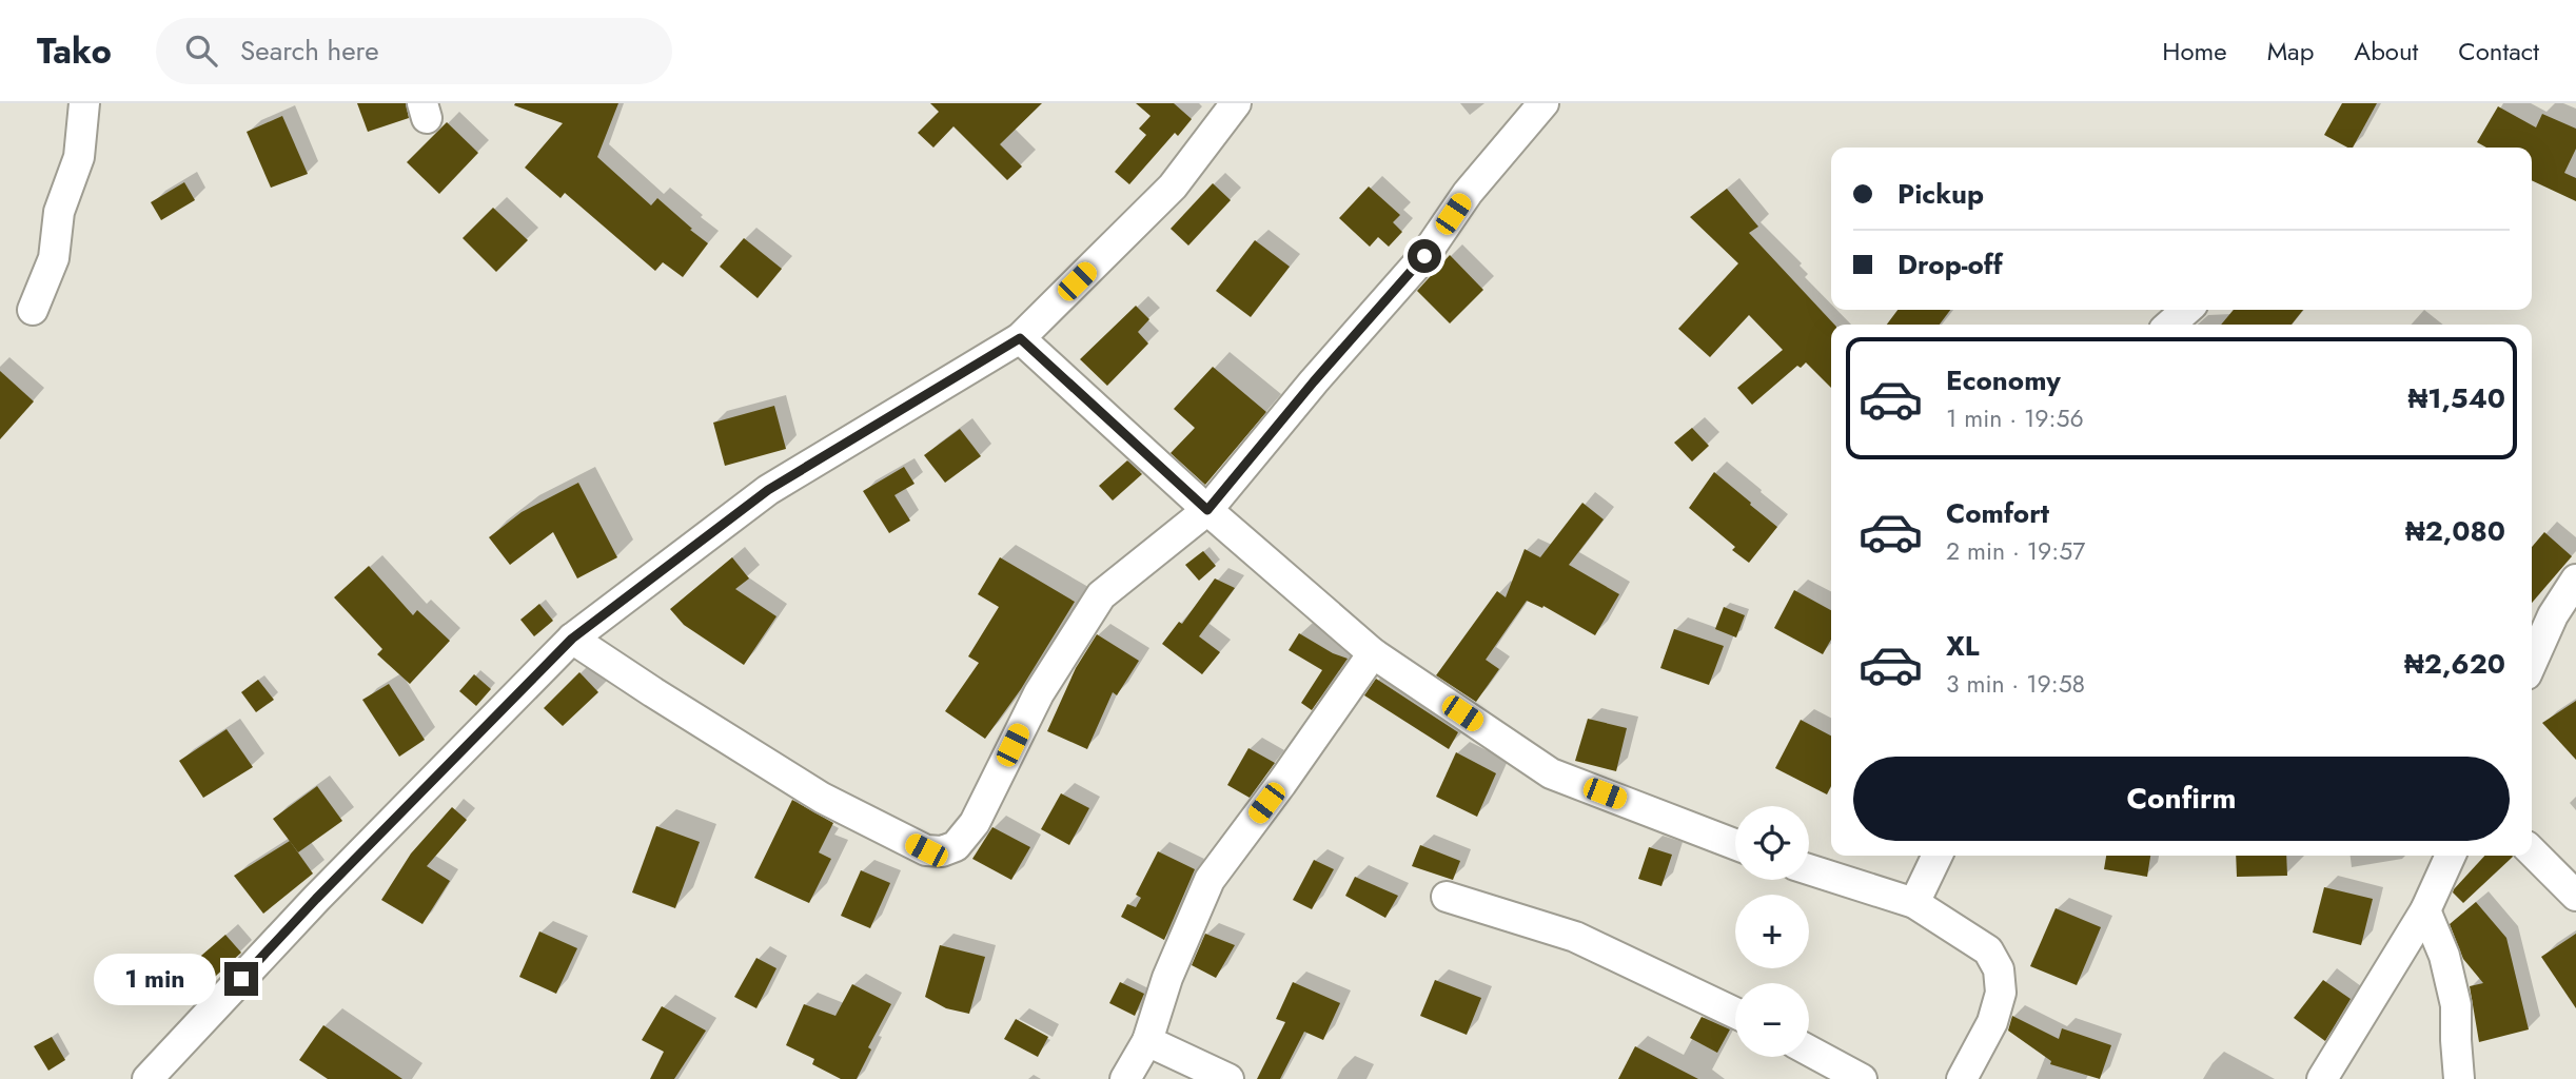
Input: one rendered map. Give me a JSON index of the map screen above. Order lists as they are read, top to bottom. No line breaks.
{"page":{"header":"Tako","search":"Search here","nav":["Home","Map","About","Contact"],"banner":["Pickup","Drop-off"],"list":[{"name":"Economy","note":"1 min · 19:56","value":"₦1,540"},{"name":"Comfort","note":"2 min · 19:57","value":"₦2,080"},{"name":"XL","note":"3 min · 19:58","value":"₦2,620"}],"buttons":"Confirm","map_buttons":["+","−"],"bubble":"1 min"}}
